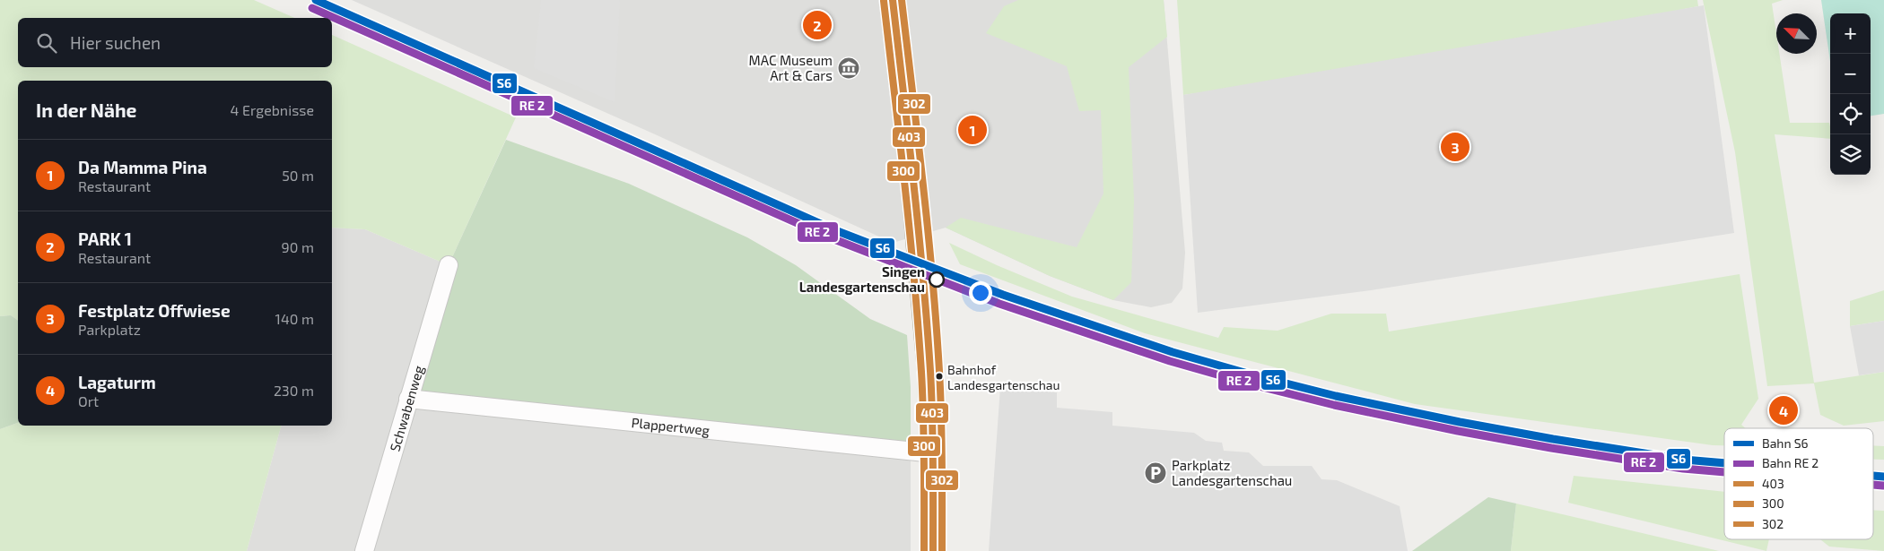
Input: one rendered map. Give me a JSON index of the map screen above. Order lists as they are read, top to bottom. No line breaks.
{"streets":{"street":["Schwabenweg","Plappertweg"]},"crossings":[["Schwabenweg","Plappertweg"]],"places":{"museum":["MAC Museum Art & Cars"],"other":["Singen Landesgartenschau","Bahnhof Landesgartenschau"],"parking":["Parkplatz Landesgartenschau"]},"lines":["rail line S6","transit line 403","transit line 302","transit line 300"],"legend":["Bahn S6","Bahn RE 2","403","300","302"],"north":"top left","page":{"pins":["2","1","3","4"],"map_buttons":["+","−"],"search":"Hier suchen","heading":["In der Nähe","4 Ergebnisse"],"list":[{"mark":"1","name":"Da Mamma Pina","note":"Restaurant","value":"50 m"},{"mark":"2","name":"PARK 1","note":"Restaurant","value":"90 m"},{"mark":"3","name":"Festplatz Offwiese","note":"Parkplatz","value":"140 m"},{"mark":"4","name":"Lagaturm","note":"Ort","value":"230 m"}]}}
